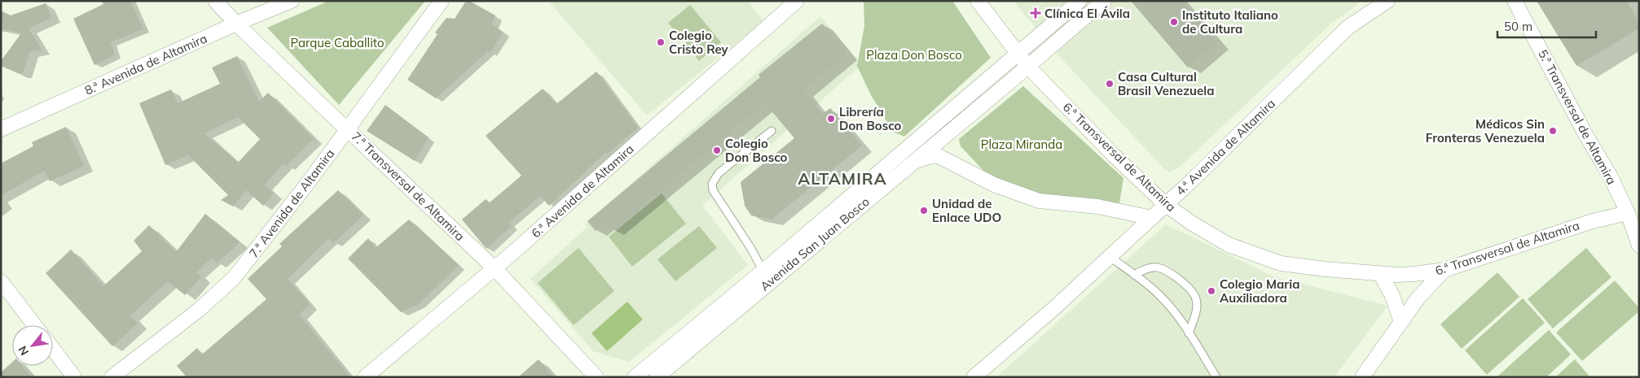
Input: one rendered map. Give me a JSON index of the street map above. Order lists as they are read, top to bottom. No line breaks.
{"streets":{"street":["8.ª Avenida de Altamira","5.ª Transversal de Altamira","4.ª Avenida de Altamira","6.ª Transversal de Altamira","7.ª Transversal de Altamira","6.ª Avenida de Altamira","7.ª Avenida de Altamira","Avenida San Juan Bosco"]},"crossings":[["8.ª Avenida de Altamira","7.ª Transversal de Altamira"],["5.ª Transversal de Altamira","6.ª Transversal de Altamira"],["4.ª Avenida de Altamira","6.ª Transversal de Altamira"],["6.ª Transversal de Altamira","Avenida San Juan Bosco"],["7.ª Transversal de Altamira","6.ª Avenida de Altamira"],["7.ª Transversal de Altamira","7.ª Avenida de Altamira"]],"districts":["ALTAMIRA"],"parks":["Parque Caballito","Plaza Don Bosco","Plaza Miranda"],"places":{"health":["Clínica El Ávila"],"other":["Instituto Italiano de Cultura","Colegio Cristo Rey","Casa Cultural Brasil Venezuela","Librería Don Bosco","Médicos Sin Fronteras Venezuela","Colegio Don Bosco","Unidad de Enlace UDO","Colegio Maria Auxiliadora"]},"scale_bar":"50 m","north":"bottom left"}
